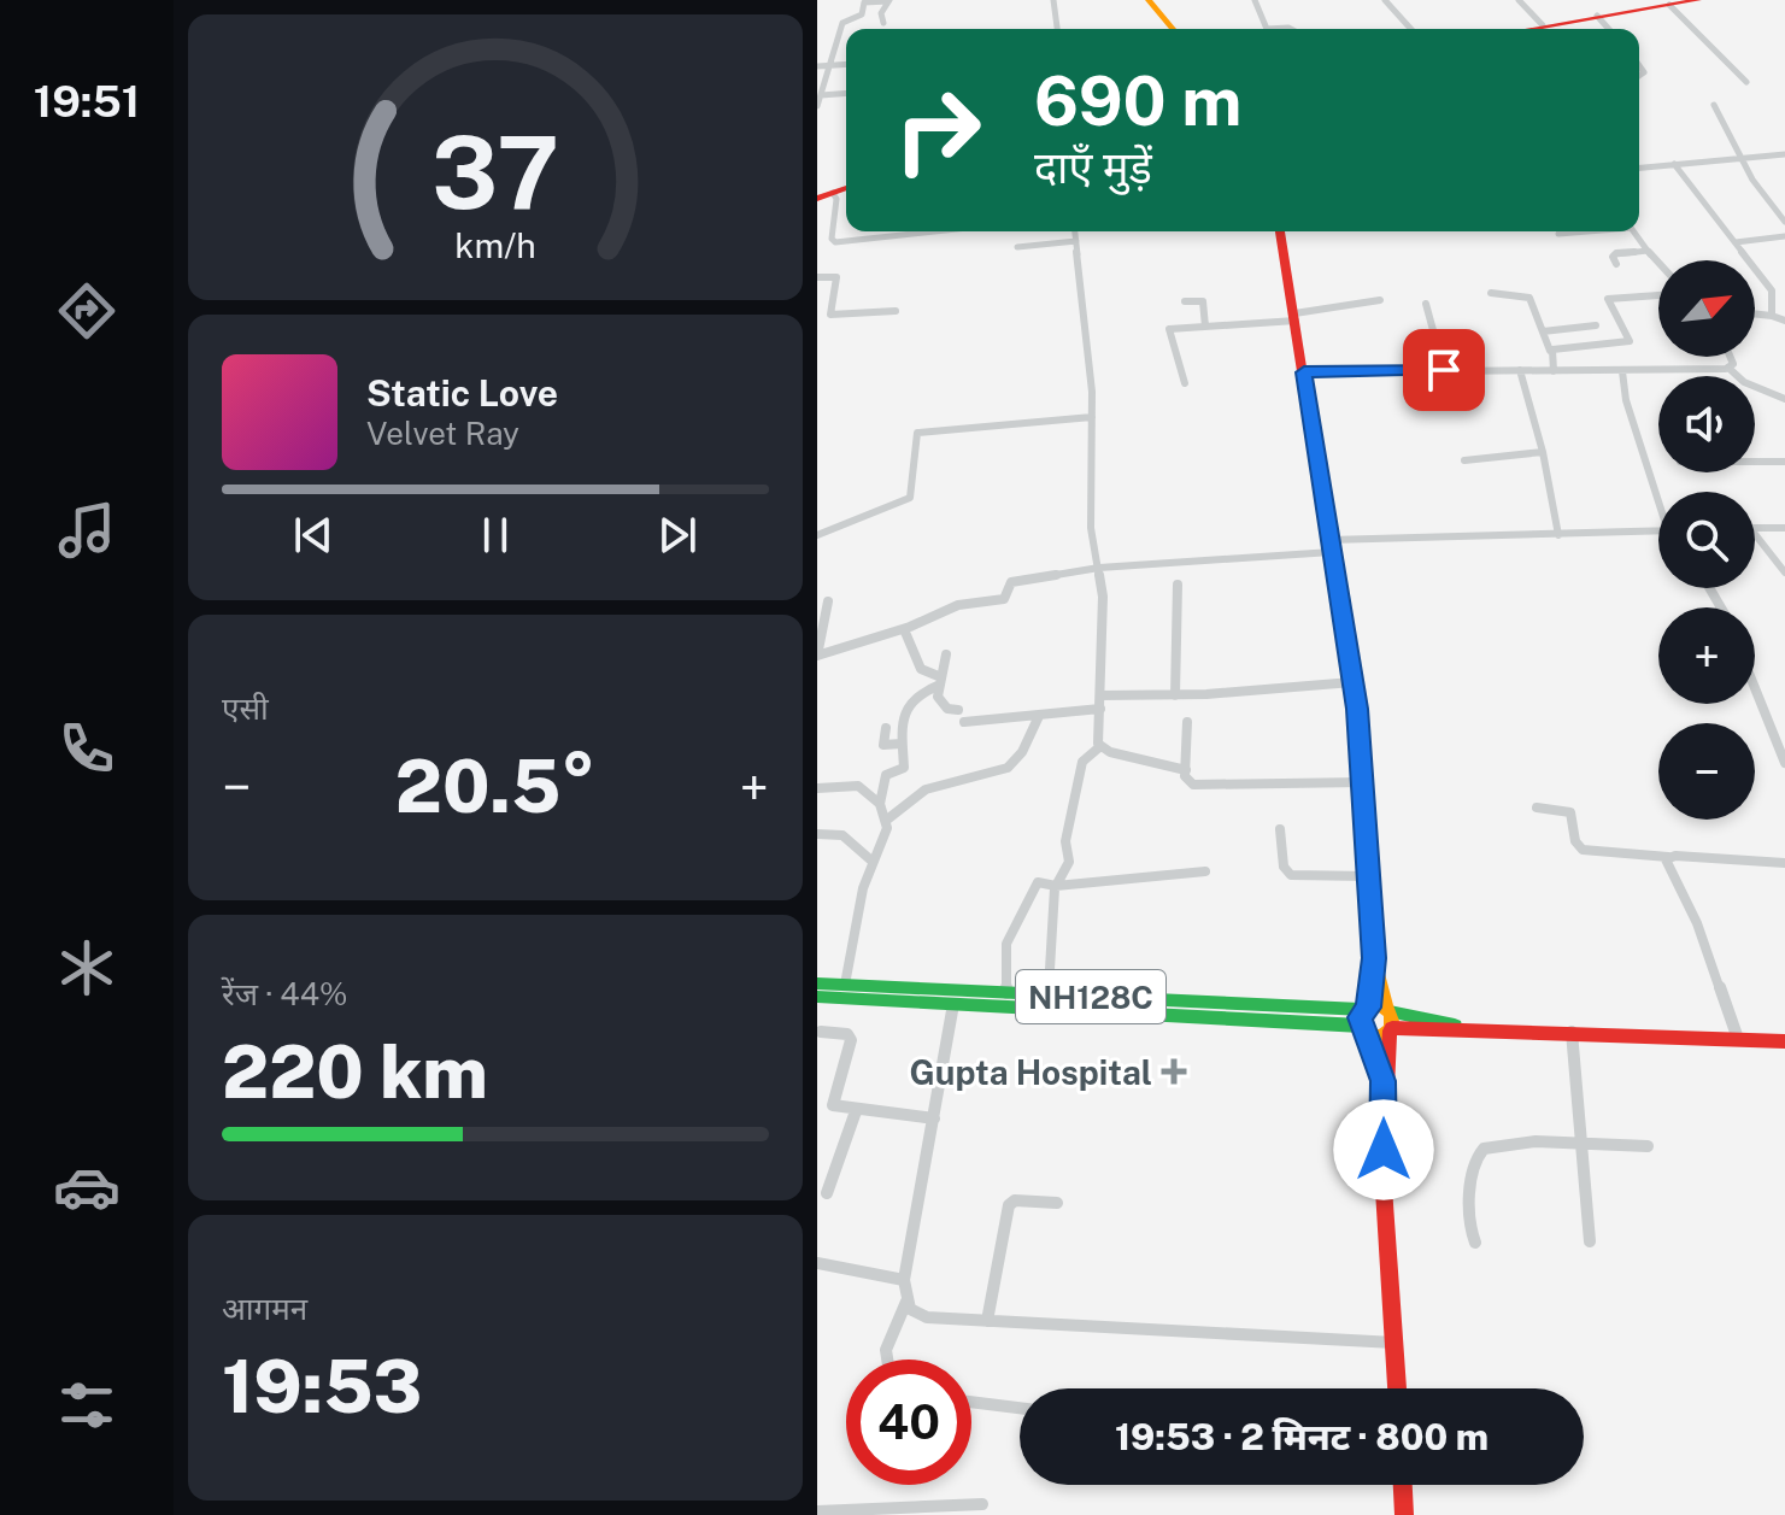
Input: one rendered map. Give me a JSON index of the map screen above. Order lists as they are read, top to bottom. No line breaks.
{"streets":{"main road":["NH128C"]},"places":{"health":["Gupta Hospital"]},"north":"top right","page":{"tabs":"19:51","turn":["690 m","दाएँ मुड़ें"],"map_buttons":["+","−"],"song":["Static Love","Velvet Ray"],"tile":["एसी",["रेंज · 44%","220 km"],["आगमन","19:53"]],"heat":["−","20.5°","+"],"limit":"40","trip":"19:53 · 2 मिनट · 800 m","gauge":["37","km/h"]}}
